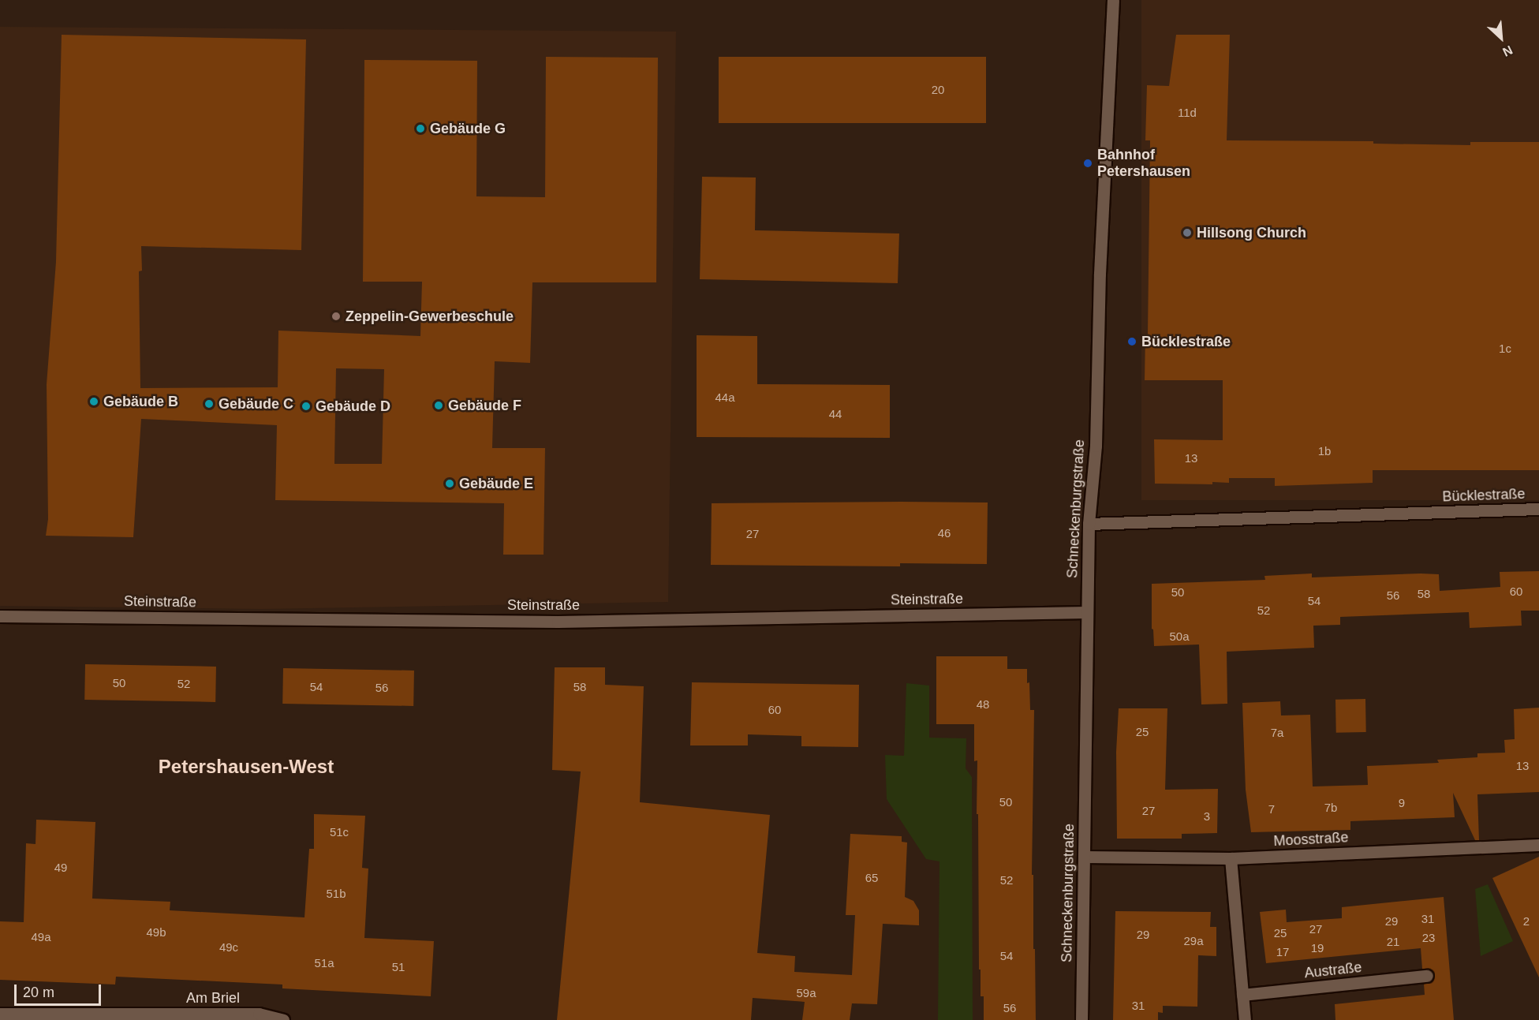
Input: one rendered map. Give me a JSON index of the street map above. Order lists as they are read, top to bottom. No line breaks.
{"streets":{"street":["Bücklestraße","Schneckenburgstraße","Steinstraße","Moosstraße","Austraße","Am Briel"]},"crossings":[["Bücklestraße","Schneckenburgstraße"],["Schneckenburgstraße","Steinstraße"],["Schneckenburgstraße","Moosstraße"]],"districts":["Petershausen-West"],"places":["Gebäude G","Bahnhof Petershausen","Hillsong Church","Zeppelin-Gewerbeschule","Bücklestraße","Gebäude B","Gebäude C","Gebäude F","Gebäude D","Gebäude E"],"house_numbers":["20","11d","1c","44a","44","1b","13","46","27","60","50","58","56","54","52","50a","50","52","54","58","56","48","60","25","7a","13","50","9","7b","7","27","3","51c","49","65","52","51b","31","29","2","27","49b","25","29","49a","23","29a","21","49c","19","17","54","51a","51","59a","31","56"],"scale_bar":"20 m","north":"bottom right"}
